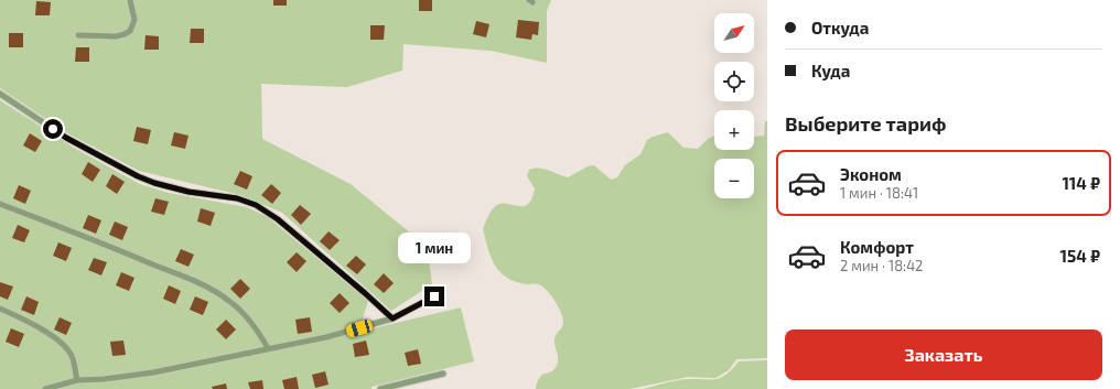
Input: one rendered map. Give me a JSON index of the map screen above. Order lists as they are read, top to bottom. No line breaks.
{"north":"top right","page":{"banner":["Откуда","Куда"],"map_buttons":["+","−"],"heading":"Выберите тариф","list":[{"name":"Эконом","note":"1 мин · 18:41","value":"114 ₽"},{"name":"Комфорт","note":"2 мин · 18:42","value":"154 ₽"}],"bubble":"1 мин","buttons":"Заказать"}}
